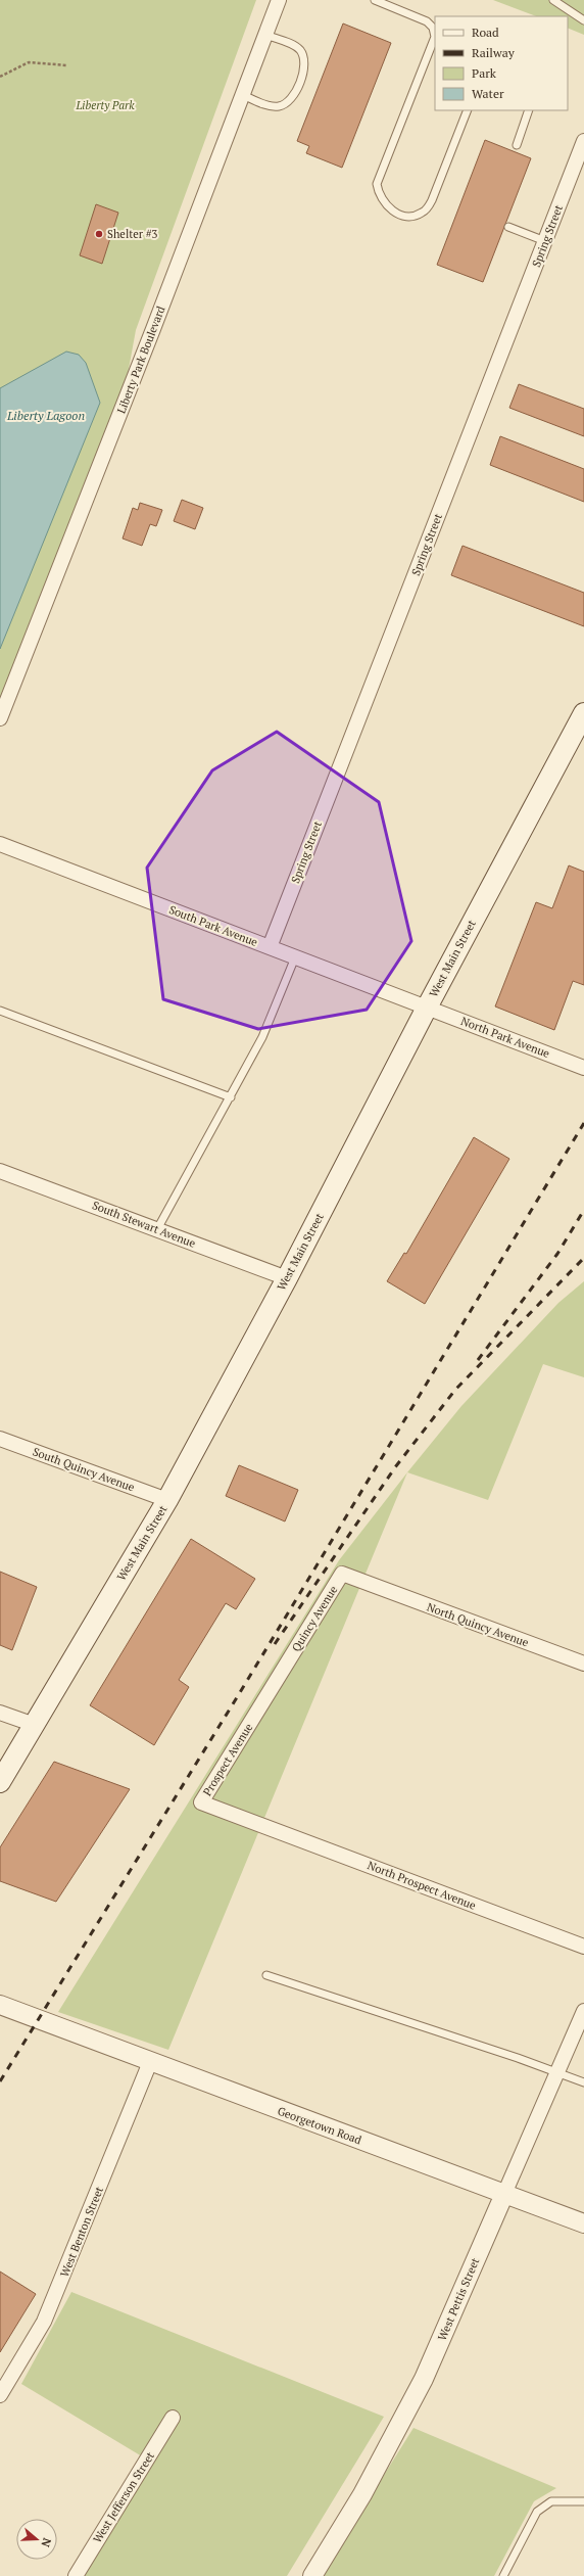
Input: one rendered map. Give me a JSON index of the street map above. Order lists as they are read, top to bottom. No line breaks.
{"streets":{"main road":["West Main Street"],"street":["Spring Street","Liberty Park Boulevard","South Park Avenue","North Park Avenue","South Stewart Avenue","South Quincy Avenue","Quincy Avenue","North Quincy Avenue","Prospect Avenue","North Prospect Avenue","Georgetown Road","West Benton Street","West Pettis Street","West Jefferson Street"]},"crossings":[["Spring Street","South Park Avenue"],["South Park Avenue","West Main Street"],["South Park Avenue","North Park Avenue"],["West Main Street","North Park Avenue"],["West Main Street","South Stewart Avenue"],["West Main Street","South Quincy Avenue"],["Quincy Avenue","North Quincy Avenue"],["Quincy Avenue","Prospect Avenue"],["Prospect Avenue","North Prospect Avenue"],["Georgetown Road","West Benton Street"],["Georgetown Road","West Pettis Street"]],"water":["Liberty Lagoon"],"parks":["Liberty Park"],"places":["Shelter #3"],"legend":["Road","Railway","Park","Water"],"north":"right"}
